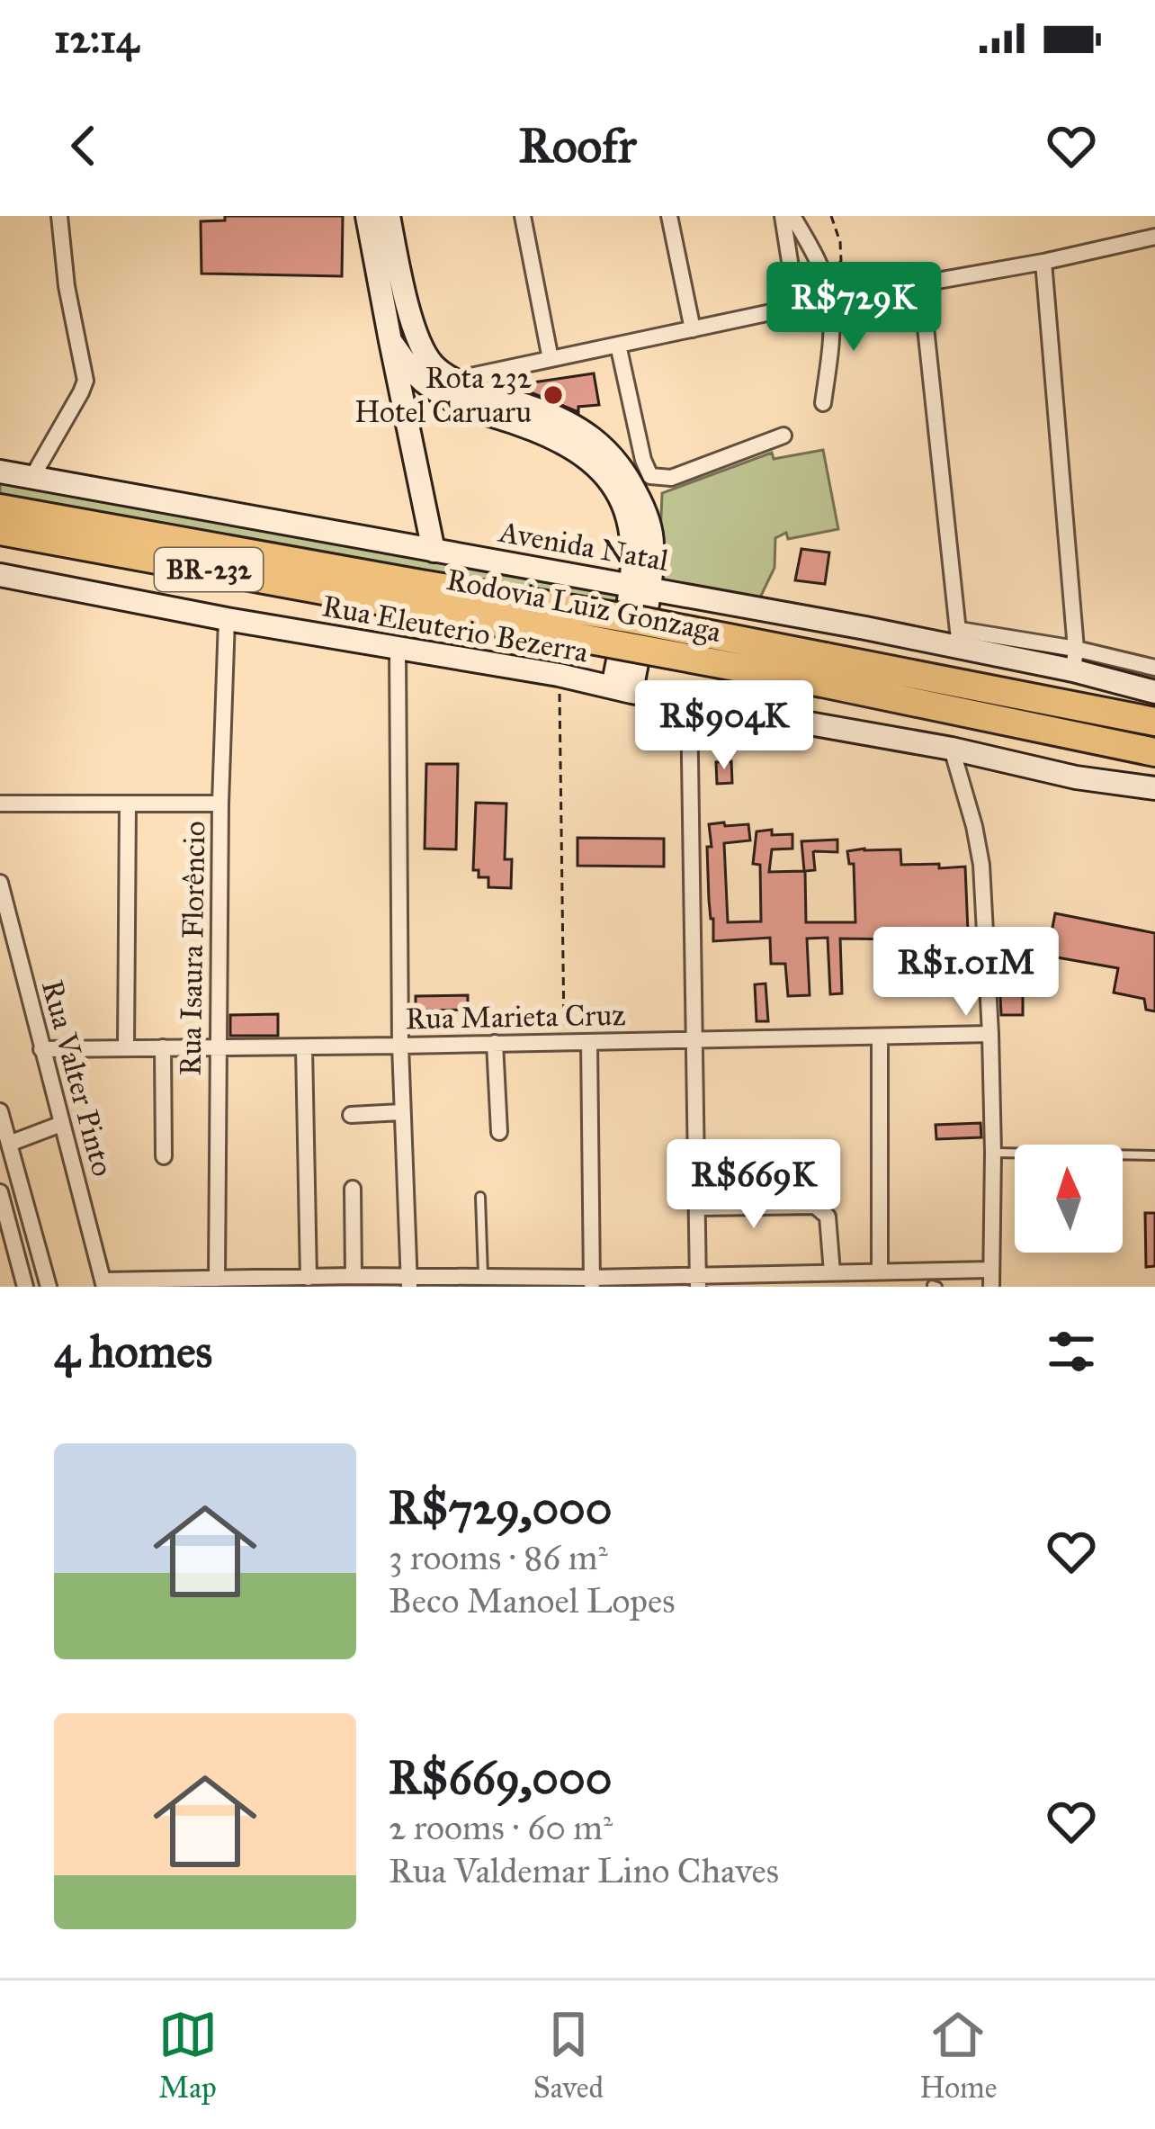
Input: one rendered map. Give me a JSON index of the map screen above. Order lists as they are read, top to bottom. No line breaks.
{"streets":{"highway":["BR-232","Rodovia Luiz Gonzaga"],"street":["Avenida Natal","Rua Eleuterio Bezerra","Rua Isaura Florêncio","Rua Marieta Cruz","Rua Valter Pinto"]},"crossings":[["Rua Eleuterio Bezerra","Rua Isaura Florêncio"],["Rua Isaura Florêncio","Rua Marieta Cruz"],["Rua Marieta Cruz","Rua Valter Pinto"]],"places":["Rota 232 Hotel Caruaru"],"north":"top","page":{"status":"12:14","header":"Roofr","price":["R$729K","R$904K","R$1.01M","R$669K"],"heading":"4 homes","list":[{"name":"R$729,000","note":"3 rooms · 86 m² · Beco Manoel Lopes"},{"name":"R$669,000","note":"2 rooms · 60 m² · Rua Valdemar Lino Chaves"}],"tabs":["Map","Saved","Home"]}}
